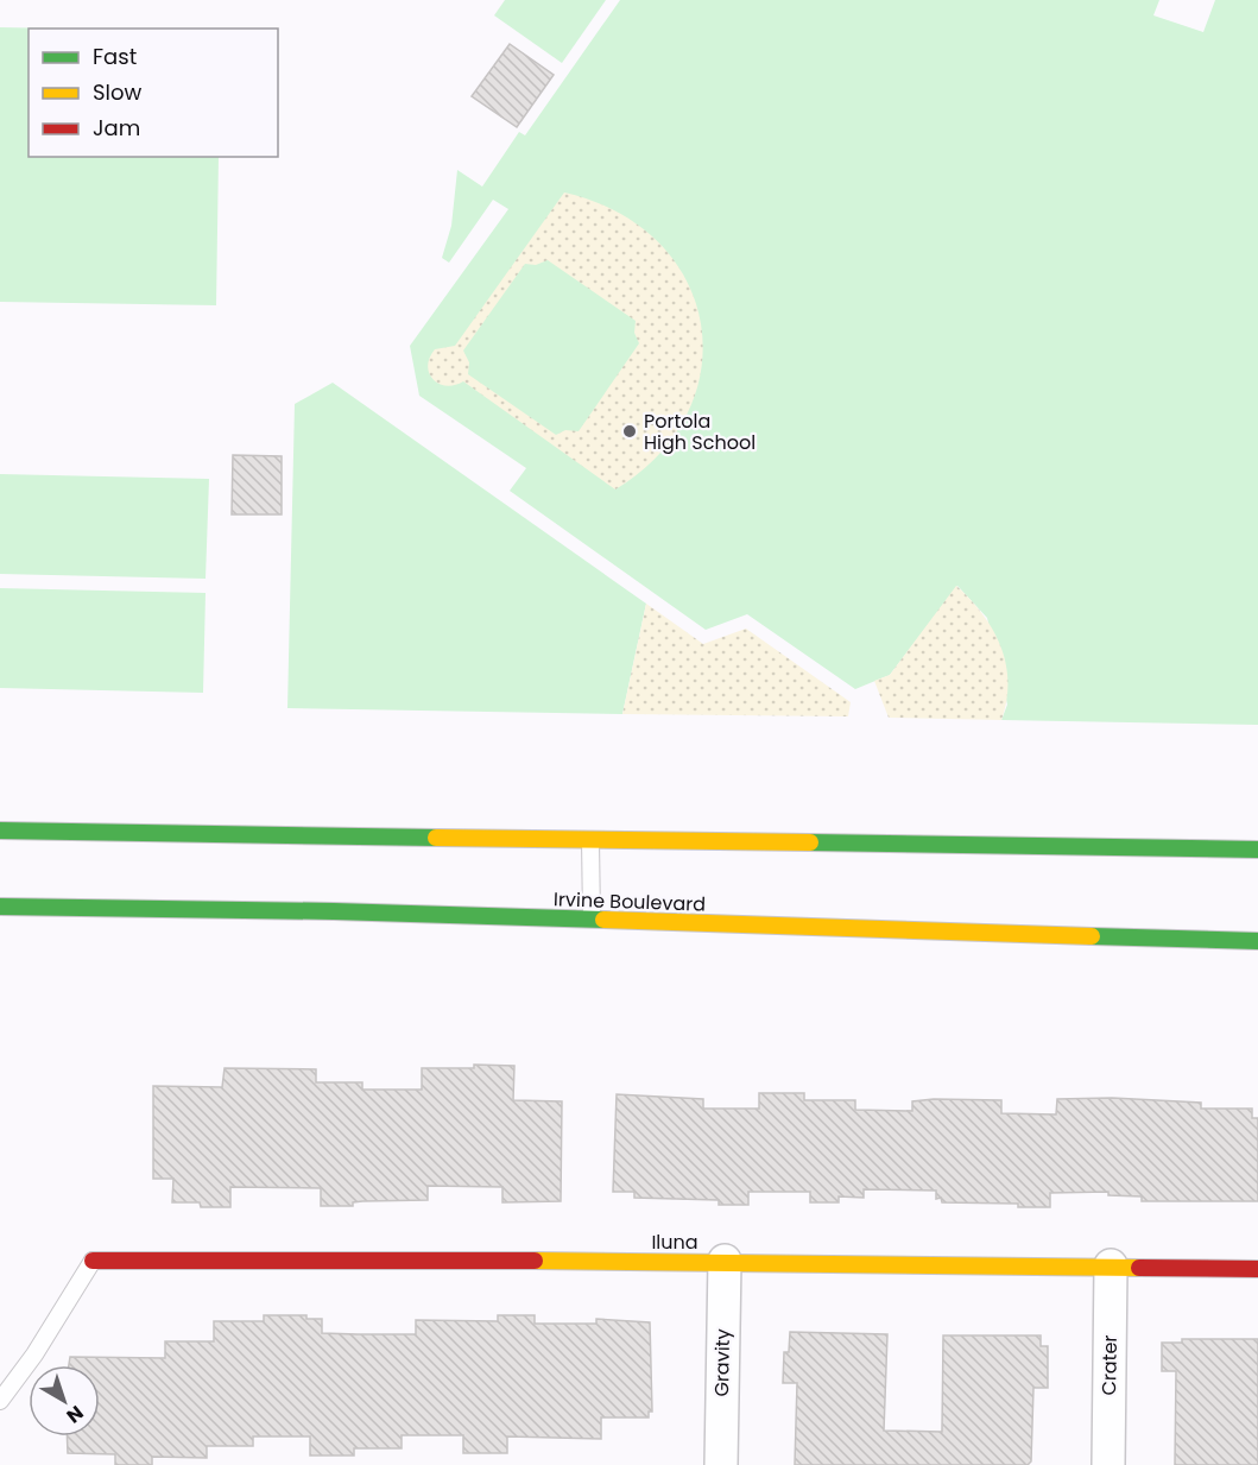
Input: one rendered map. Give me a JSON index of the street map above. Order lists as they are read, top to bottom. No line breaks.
{"streets":{"main road":["Irvine Boulevard","Iluna"],"street":["Gravity","Crater"]},"crossings":[["Iluna","Gravity"],["Iluna","Crater"]],"places":["Portola High School"],"legend":["Fast","Slow","Jam"],"north":"bottom right"}
